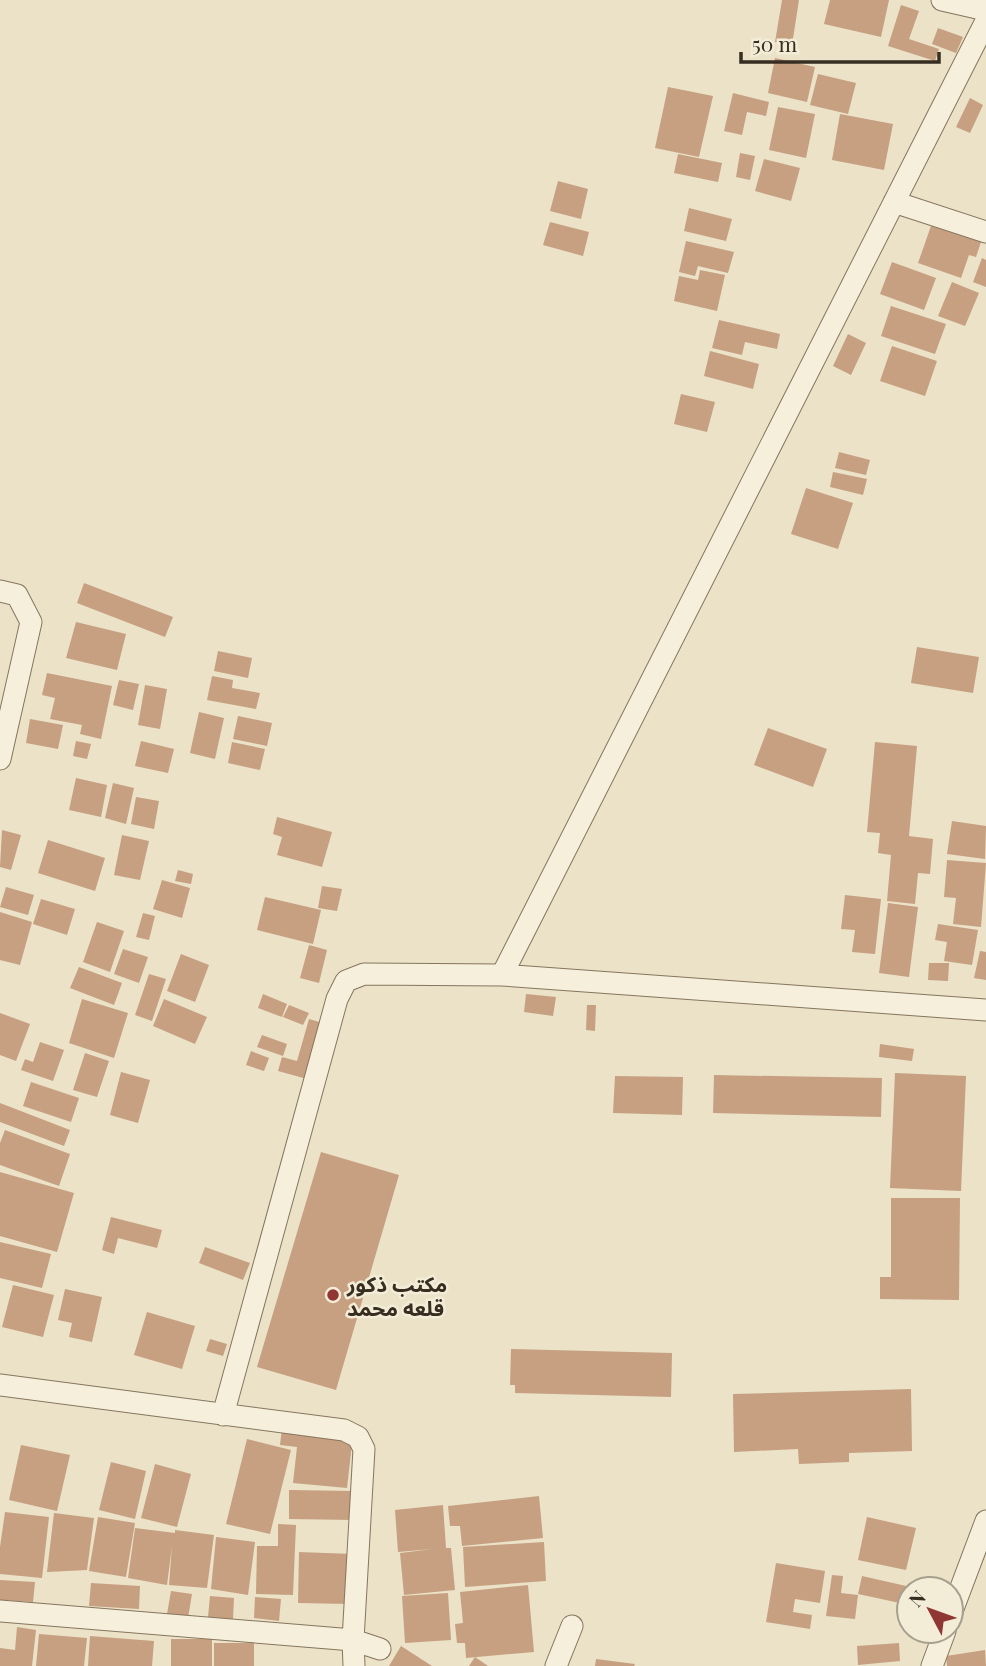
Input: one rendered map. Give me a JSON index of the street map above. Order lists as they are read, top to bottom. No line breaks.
{"places":["مکتب ذکور قلعه محمد"],"scale_bar":"50 m","north":"top left"}
